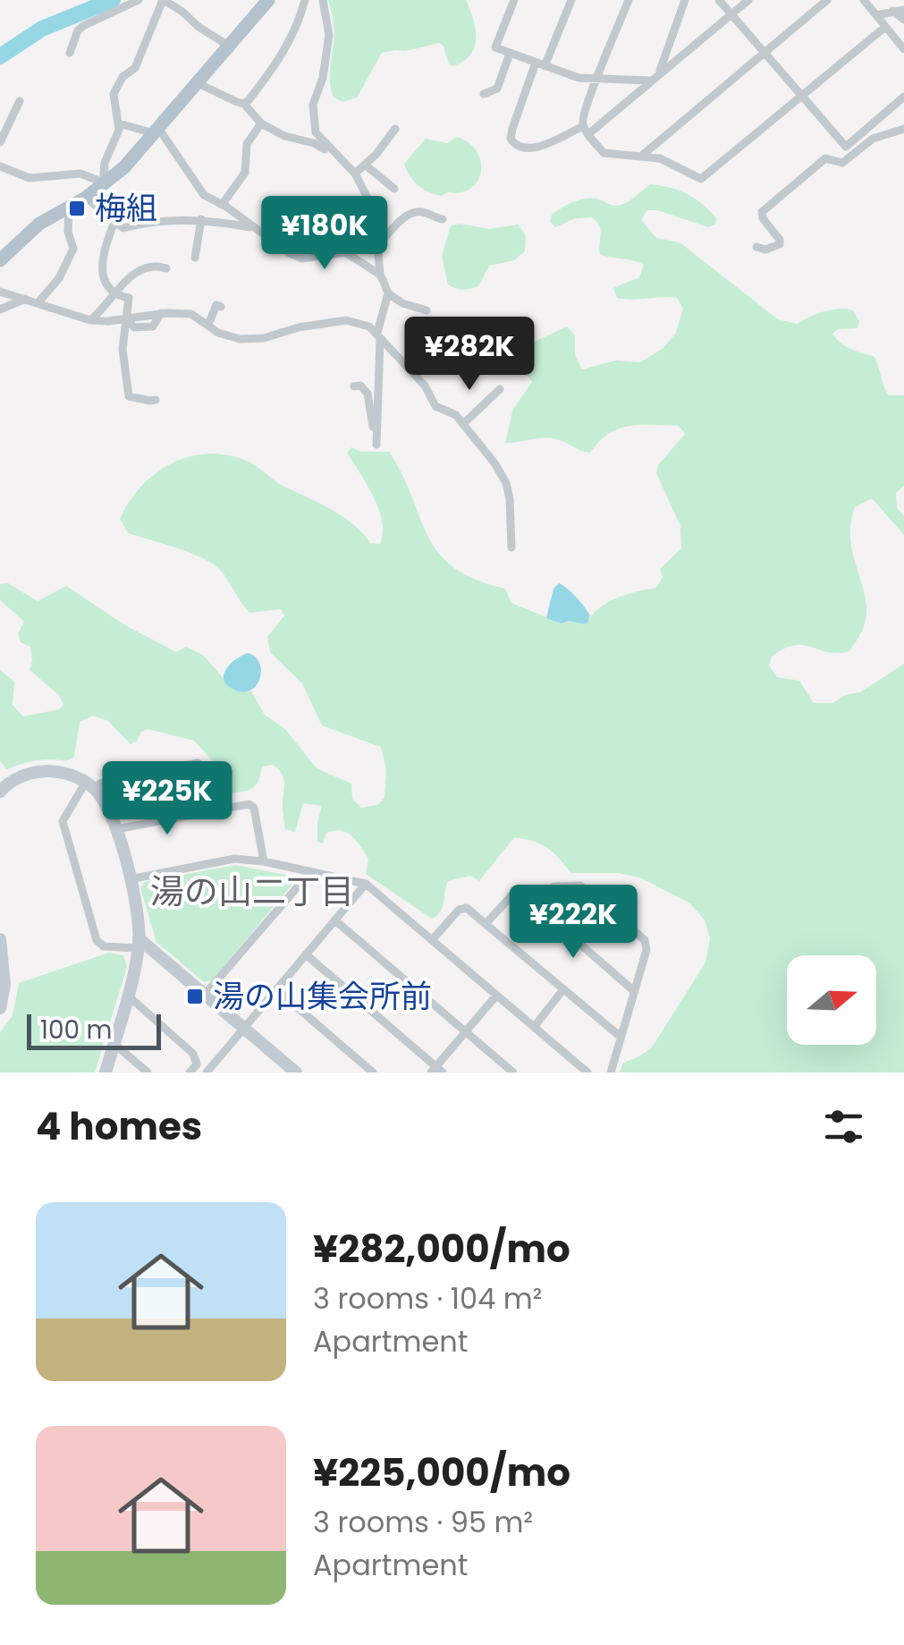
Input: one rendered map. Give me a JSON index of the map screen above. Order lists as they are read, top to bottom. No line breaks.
{"districts":["湯の山二丁目"],"places":{"transit":["梅組","湯の山集会所前"]},"scale_bar":"100 m","north":"right","page":{"price":["¥180K","¥282K","¥225K","¥222K"],"scale":"100 m","heading":"4 homes","list":[{"name":"¥282,000/mo","note":"3 rooms · 104 m² · Apartment"},{"name":"¥225,000/mo","note":"3 rooms · 95 m² · Apartment"}]}}
